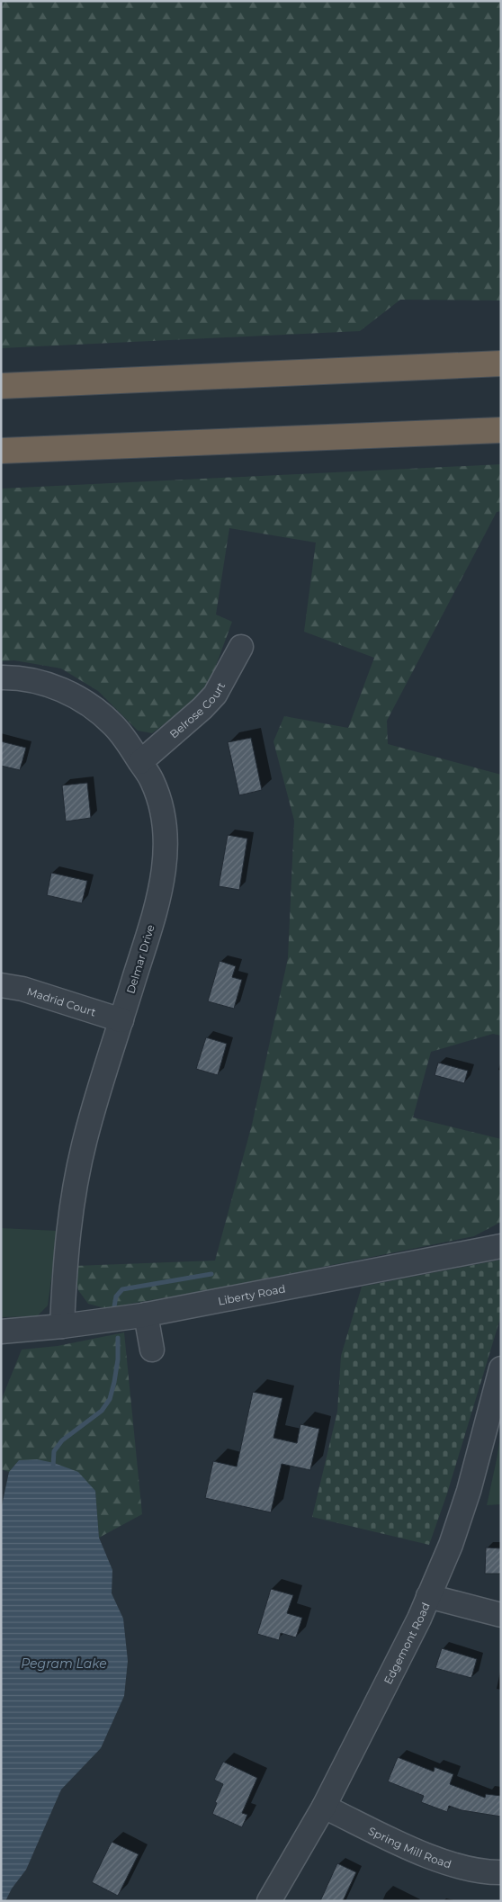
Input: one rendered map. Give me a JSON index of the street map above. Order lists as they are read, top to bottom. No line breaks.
{"streets":{"street":["Belrose Court","Delmar Drive","Madrid Court","Liberty Road","Edgemont Road","Spring Mill Road"]},"crossings":[["Belrose Court","Delmar Drive"],["Delmar Drive","Madrid Court"],["Delmar Drive","Liberty Road"],["Edgemont Road","Spring Mill Road"]],"water":["Pegram Lake"]}
